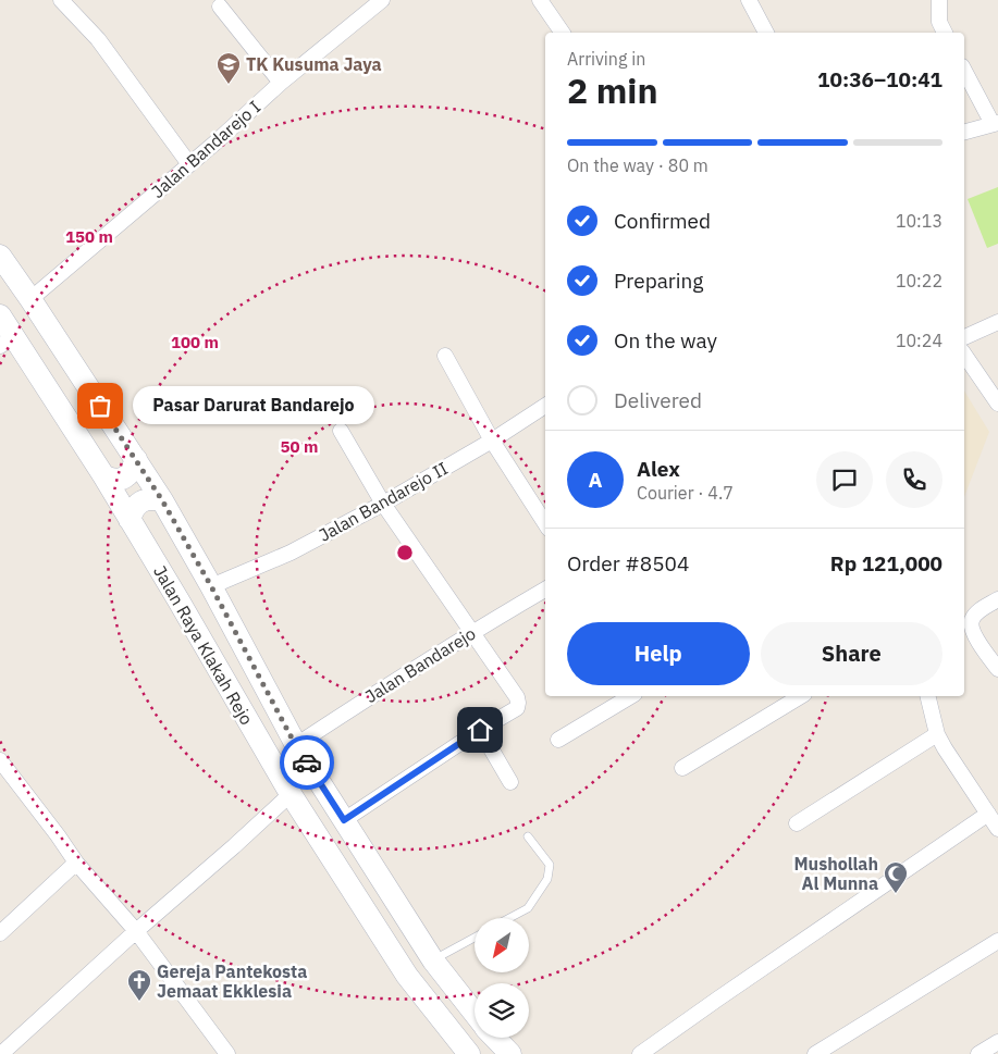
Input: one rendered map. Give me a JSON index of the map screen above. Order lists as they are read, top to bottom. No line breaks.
{"streets":{"main road":["Jalan Raya Klakah Rejo"],"street":["Jalan Bandarejo I","Jalan Bandarejo II","Jalan Bandarejo"]},"crossings":[["Jalan Bandarejo I","Jalan Raya Klakah Rejo"],["Jalan Bandarejo II","Jalan Raya Klakah Rejo"],["Jalan Raya Klakah Rejo","Jalan Bandarejo"]],"places":{"school or university":["TK Kusuma Jaya"],"other":["Pasar Darurat Bandarejo"],"mosque":["Mushollah Al Munna"],"church":["Gereja Pantekosta Jemaat Ekklesia"]},"north":"bottom left","page":{"heading":["2 min","Arriving in","10:36–10:41"],"panel":["Alex","Courier · 4.7","Order #8504","Rp 121,000"],"bar":"On the way · 80 m","list":[["Confirmed","10:13"],["Preparing","10:22"],["On the way","10:24"],"Delivered"],"bubble":"Pasar Darurat Bandarejo","round":"A","buttons":["Help","Share"]},"rings":["150 m","100 m","50 m"]}
